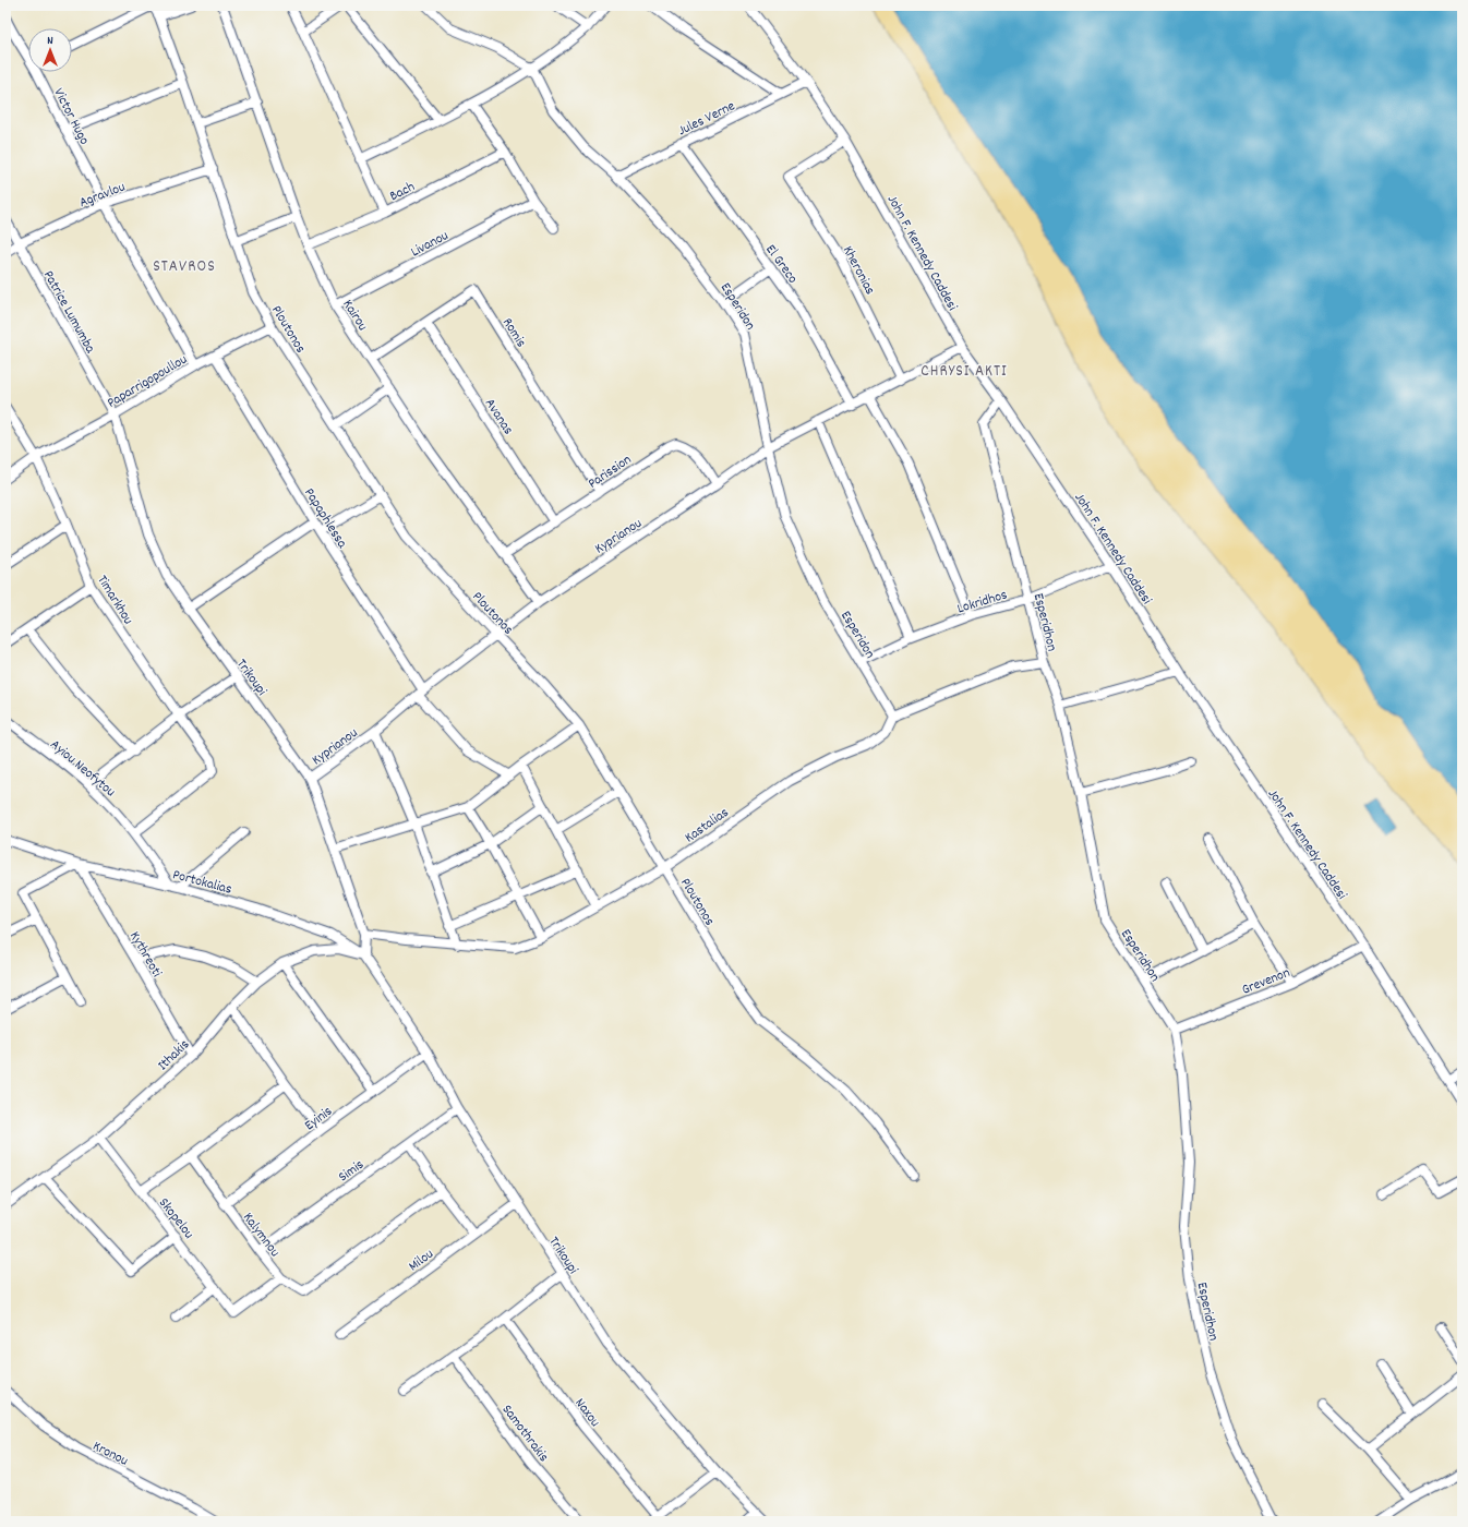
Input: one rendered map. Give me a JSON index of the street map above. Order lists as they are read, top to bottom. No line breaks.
{"streets":{"street":["Victor Hugo","Jules Verne","Bach","Agravlou","Livanou","John F. Kennedy Caddesi","El Greco","Kheronias","Esperidon","Patrice Lumumba","Kairou","Ploutonos","Romis","Paparrigopoullou","Avanas","Parission","Papaphlessa","Kyprianou","Timarkhou","Lokridhos","Esperidhon","Trikoupi","Ayiou Neofytou","Kastalias","Portokalias","Kythreoti","Grevenon","Ithakis","Eyinis","Simis","Skopelou","Kalymnou","Milou","Naxou","Samothrakis","Kronou"]},"crossings":[["Victor Hugo","Agravlou"],["Victor Hugo","Paparrigopoullou"],["Jules Verne","John F. Kennedy Caddesi"],["Jules Verne","El Greco"],["Jules Verne","Esperidon"],["Bach","Kairou"],["Agravlou","Patrice Lumumba"],["Agravlou","Ploutonos"],["Livanou","Kairou"],["John F. Kennedy Caddesi","Kheronias"],["John F. Kennedy Caddesi","Kyprianou"],["John F. Kennedy Caddesi","Lokridhos"],["John F. Kennedy Caddesi","Esperidhon"],["John F. Kennedy Caddesi","Grevenon"],["El Greco","Kyprianou"],["Kheronias","Kyprianou"],["Esperidon","Kyprianou"],["Esperidon","Lokridhos"],["Esperidon","Kastalias"],["Patrice Lumumba","Paparrigopoullou"],["Patrice Lumumba","Trikoupi"],["Kairou","Romis"],["Kairou","Parission"],["Kairou","Kyprianou"],["Ploutonos","Paparrigopoullou"],["Ploutonos","Kyprianou"],["Ploutonos","Kastalias"],["Romis","Avanas"],["Romis","Parission"],["Paparrigopoullou","Papaphlessa"],["Paparrigopoullou","Timarkhou"],["Paparrigopoullou","Trikoupi"],["Avanas","Parission"],["Parission","Kyprianou"],["Papaphlessa","Kyprianou"],["Kyprianou","Trikoupi"],["Timarkhou","Ayiou Neofytou"],["Lokridhos","Esperidhon"],["Esperidhon","Grevenon"],["Trikoupi","Kastalias"],["Trikoupi","Portokalias"],["Trikoupi","Ithakis"],["Trikoupi","Eyinis"],["Trikoupi","Simis"],["Trikoupi","Milou"],["Ayiou Neofytou","Portokalias"],["Portokalias","Kythreoti"],["Portokalias","Ithakis"],["Kythreoti","Ithakis"],["Ithakis","Skopelou"],["Eyinis","Kalymnou"],["Simis","Kalymnou"],["Skopelou","Kalymnou"]],"districts":["STAVROS","CHRYSI AKTI"],"north":"top"}
